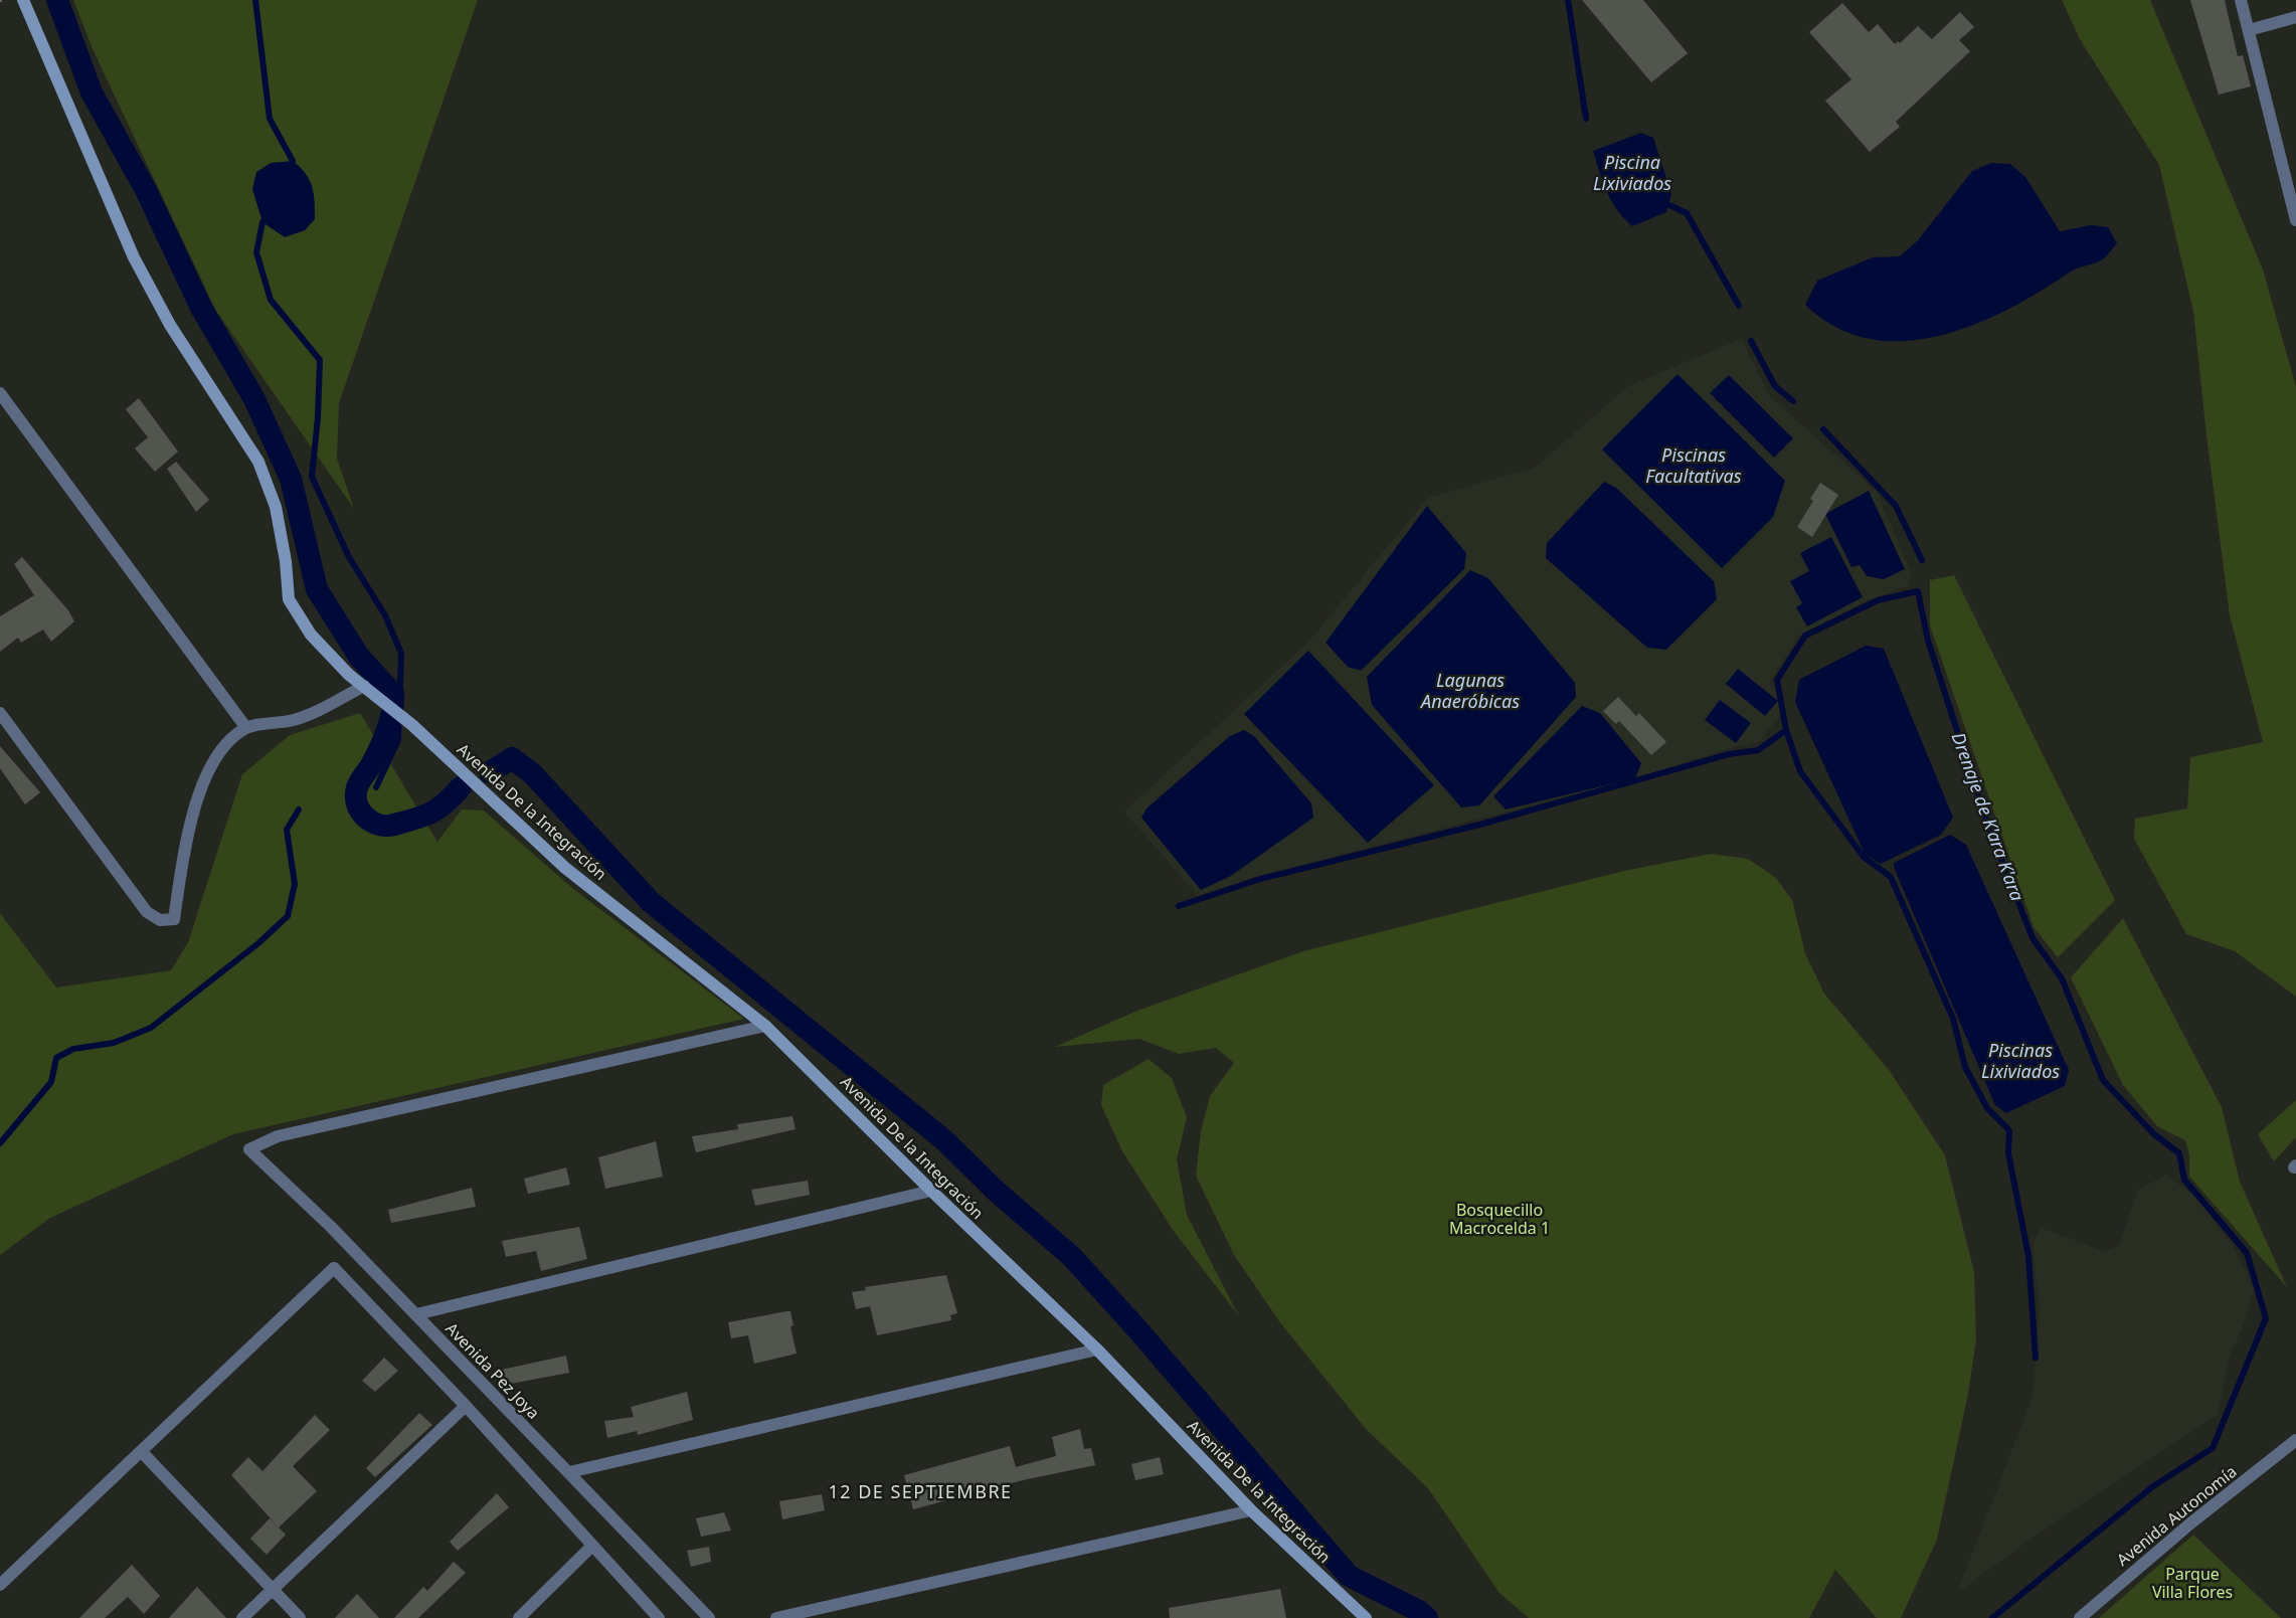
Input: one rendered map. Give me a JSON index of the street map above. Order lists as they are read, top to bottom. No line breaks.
{"streets":{"street":["Avenida De la Integración","Avenida Pez Joya","Avenida Autonomía"]},"crossings":[["Avenida De la Integración","Avenida Pez Joya"]],"districts":["12 DE SEPTIEMBRE"],"water":["Piscina Lixiviados","Piscinas Facultativas","Lagunas Anaeróbicas","Drenaje de K'ara K'ara","Piscinas Lixiviados"],"parks":["Bosquecillo Macrocelda 1","Parque Villa Flores"]}
